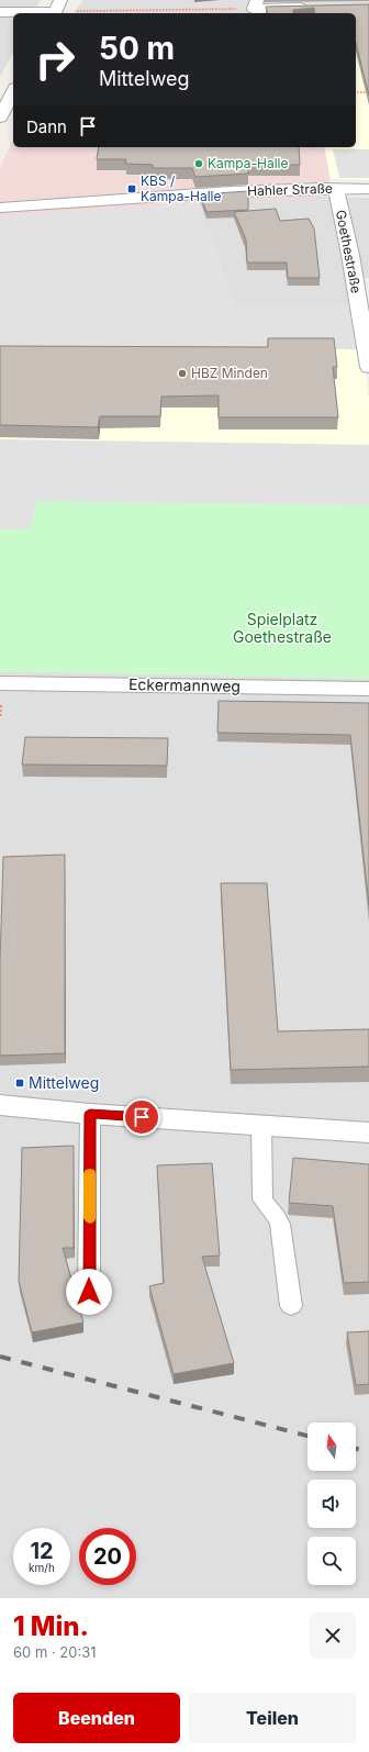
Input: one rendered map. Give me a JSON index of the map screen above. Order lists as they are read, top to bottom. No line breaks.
{"streets":{"street":["Hahler Straße","Goethestraße","Eckermannweg"]},"crossings":[["Hahler Straße","Goethestraße"]],"parks":["Spielplatz Goethestraße"],"places":{"other":["Kampa-Halle","HBZ Minden"],"transit":["KBS / Kampa-Halle","Mittelweg"]},"north":"top","page":{"turn":["50 m","Mittelweg"],"then":"Dann","speed":"12 km/h","limit":"20","heading":["1 Min.","60 m · 20:31"],"buttons":["Beenden","Teilen"]}}
